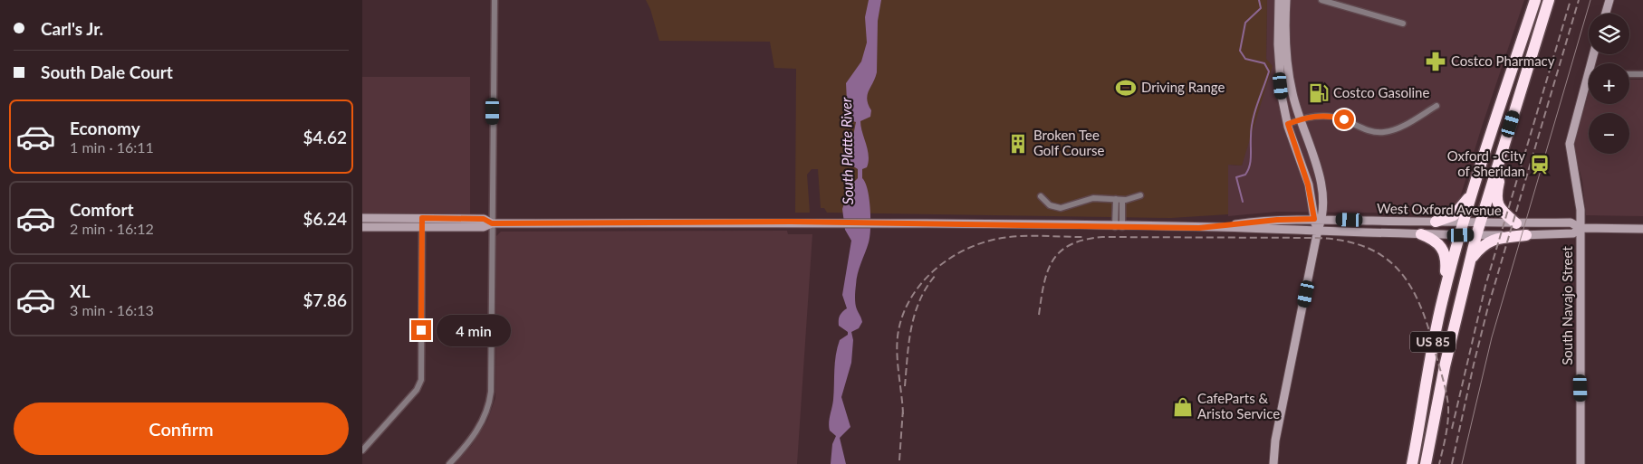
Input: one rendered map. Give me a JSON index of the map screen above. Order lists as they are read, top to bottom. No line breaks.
{"streets":{"highway":["US 85"],"main road":["West Oxford Avenue","South Navajo Street"]},"crossings":[["West Oxford Avenue","South Navajo Street"],["West Oxford Avenue","US 85"]],"water":["South Platte River"],"places":{"pharmacy":["Costco Pharmacy"],"sports":["Driving Range"],"fuel station":["Costco Gasoline"],"building":["Broken Tee Golf Course"],"station":["Oxford - City of Sheridan"],"shop":["CafeParts & Aristo Service"]},"page":{"banner":["Carl's Jr.","South Dale Court"],"map_buttons":["+","−"],"list":[{"name":"Economy","note":"1 min · 16:11","value":"$4.62"},{"name":"Comfort","note":"2 min · 16:12","value":"$6.24"},{"name":"XL","note":"3 min · 16:13","value":"$7.86"}],"bubble":"4 min","buttons":"Confirm"}}
